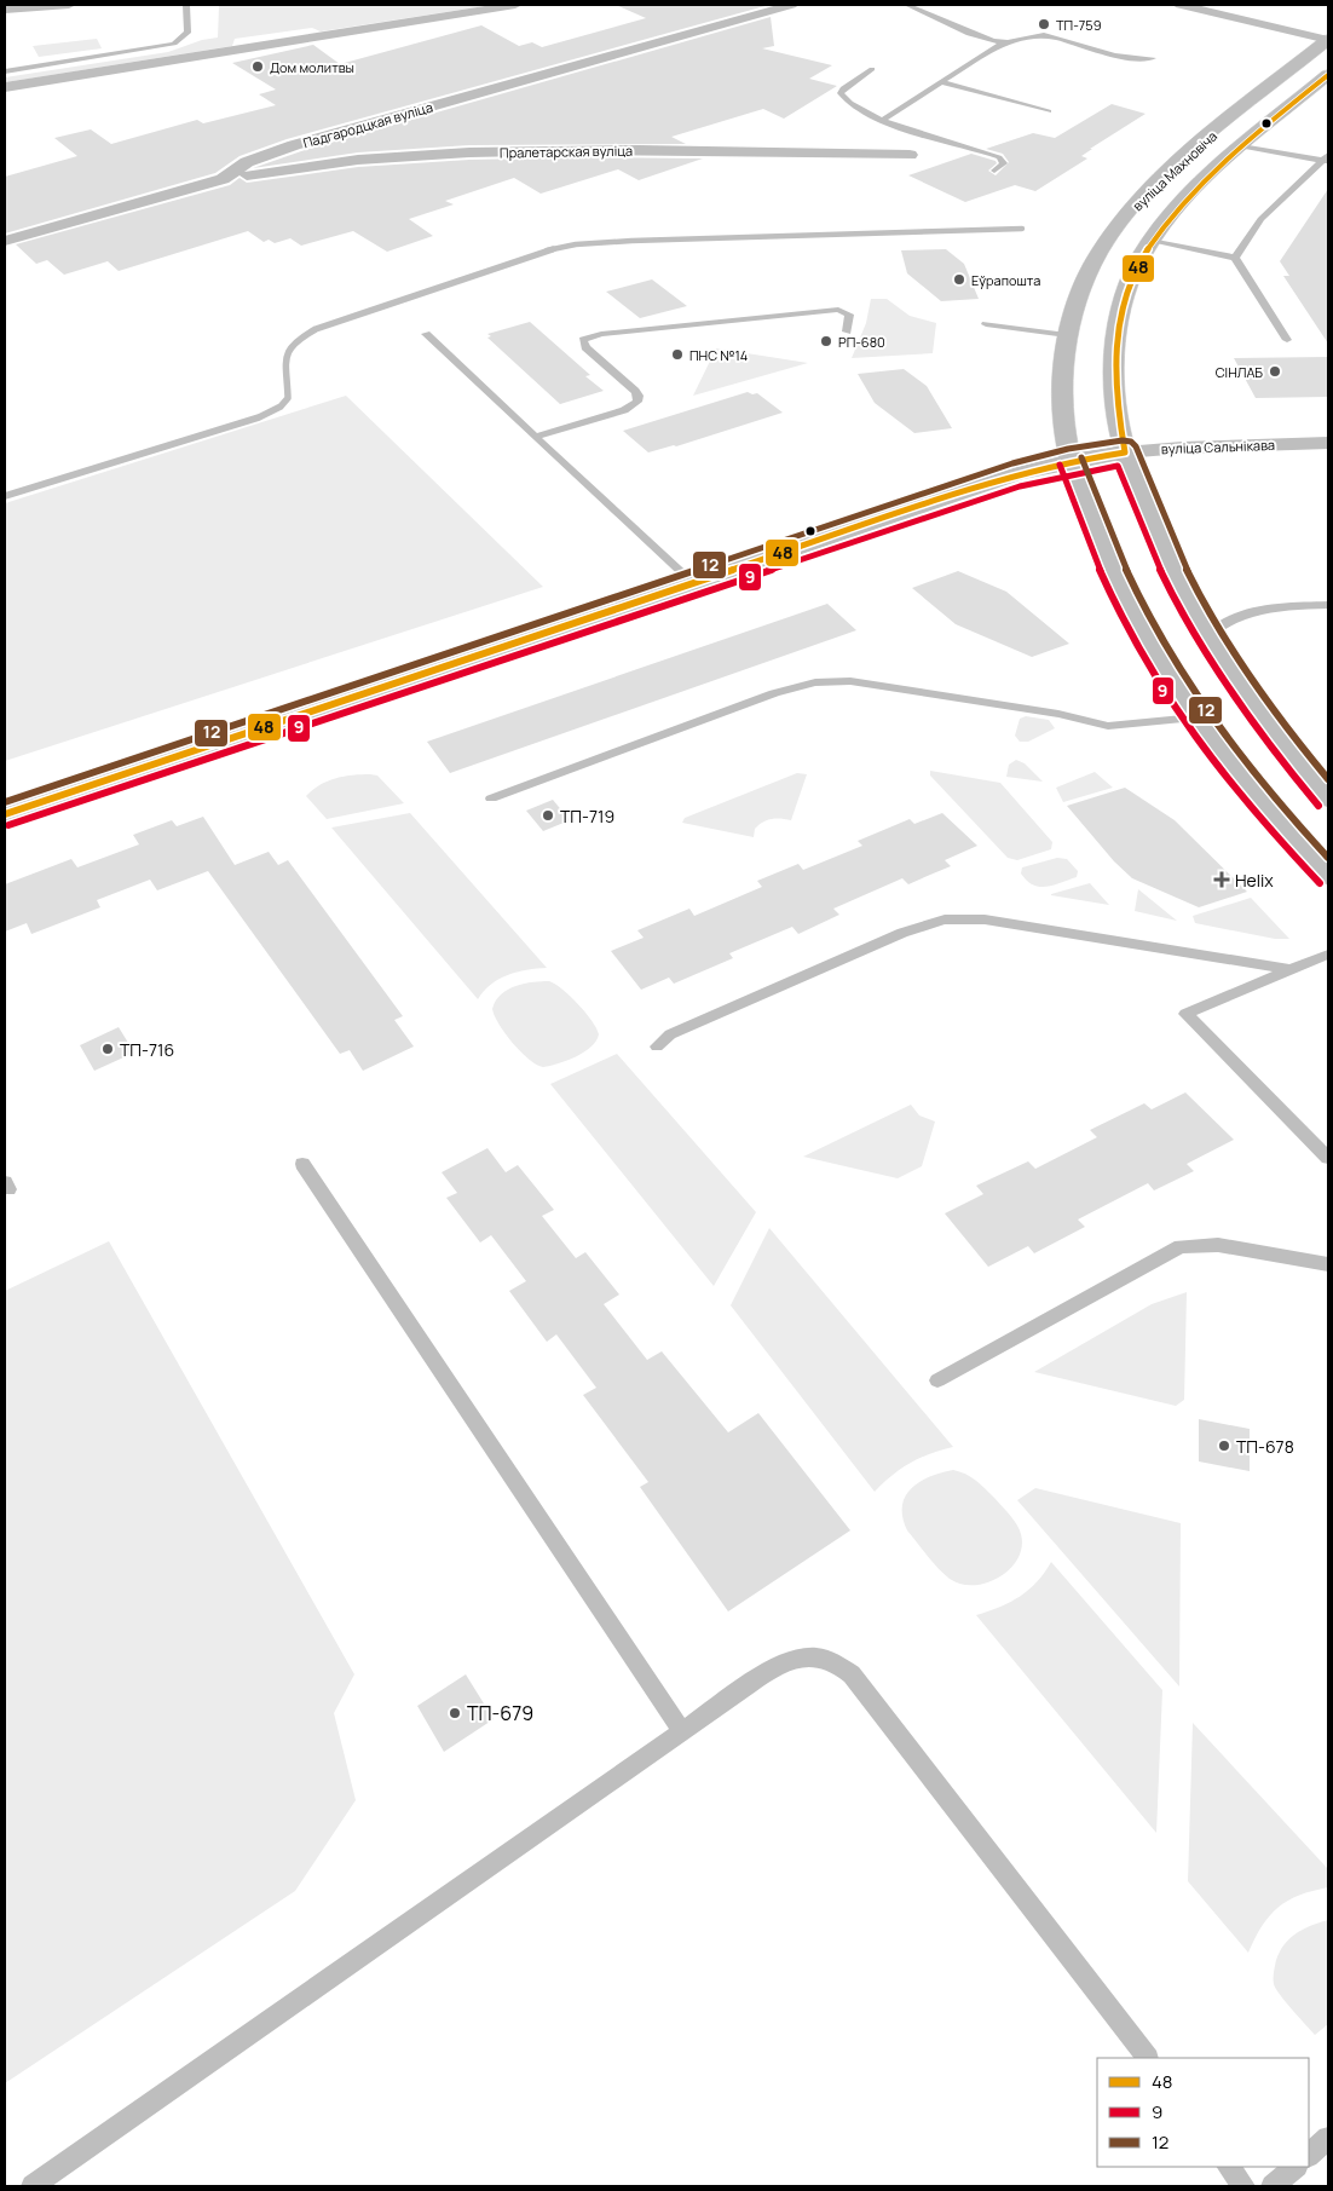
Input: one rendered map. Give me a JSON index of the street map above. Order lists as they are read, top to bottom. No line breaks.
{"streets":{"main road":["вуліца Махновіча","вуліца Сальнікава"],"street":["Падгародцкая вуліца","Пралетарская вуліца"]},"crossings":[["Падгародцкая вуліца","Пралетарская вуліца"],["вуліца Махновіча","вуліца Сальнікава"]],"places":{"other":["ТП-759","Дом молитвы","Еўрапошта","РП-680","ПНС №14","СІНЛАБ","ТП-719","ТП-716","ТП-678","ТП-679"],"health":["Helix"]},"lines":["transit line 48","transit line 12","transit line 9"],"legend":["48","9","12"]}
